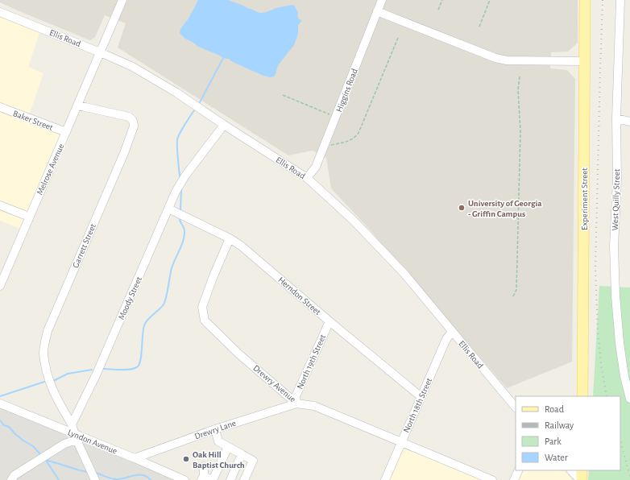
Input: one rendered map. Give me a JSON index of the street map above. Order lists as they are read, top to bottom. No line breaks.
{"streets":{"main road":["Experiment Street"],"street":["Ellis Road","Higgins Road","Baker Street","Melrose Avenue","West Quilly Street","Garrett Street","Herndon Street","Moody Street","North 19th Street","Drewry Avenue","North 18th Street","Drewry Lane","Lyndon Avenue"]},"crossings":[["Ellis Road","Higgins Road"],["Ellis Road","Melrose Avenue"],["Ellis Road","Moody Street"],["Ellis Road","North 18th Street"],["Baker Street","Melrose Avenue"],["Melrose Avenue","Garrett Street"],["Garrett Street","Moody Street"],["Herndon Street","Moody Street"],["Herndon Street","North 19th Street"],["Herndon Street","Drewry Avenue"],["Herndon Street","North 18th Street"],["North 19th Street","Drewry Avenue"],["North 19th Street","Drewry Lane"],["Drewry Avenue","North 18th Street"],["Drewry Avenue","Drewry Lane"],["Drewry Lane","Lyndon Avenue"]],"places":["University of Georgia - Griffin Campus","Oak Hill Baptist Church"],"legend":["Road","Railway","Park","Water"]}
